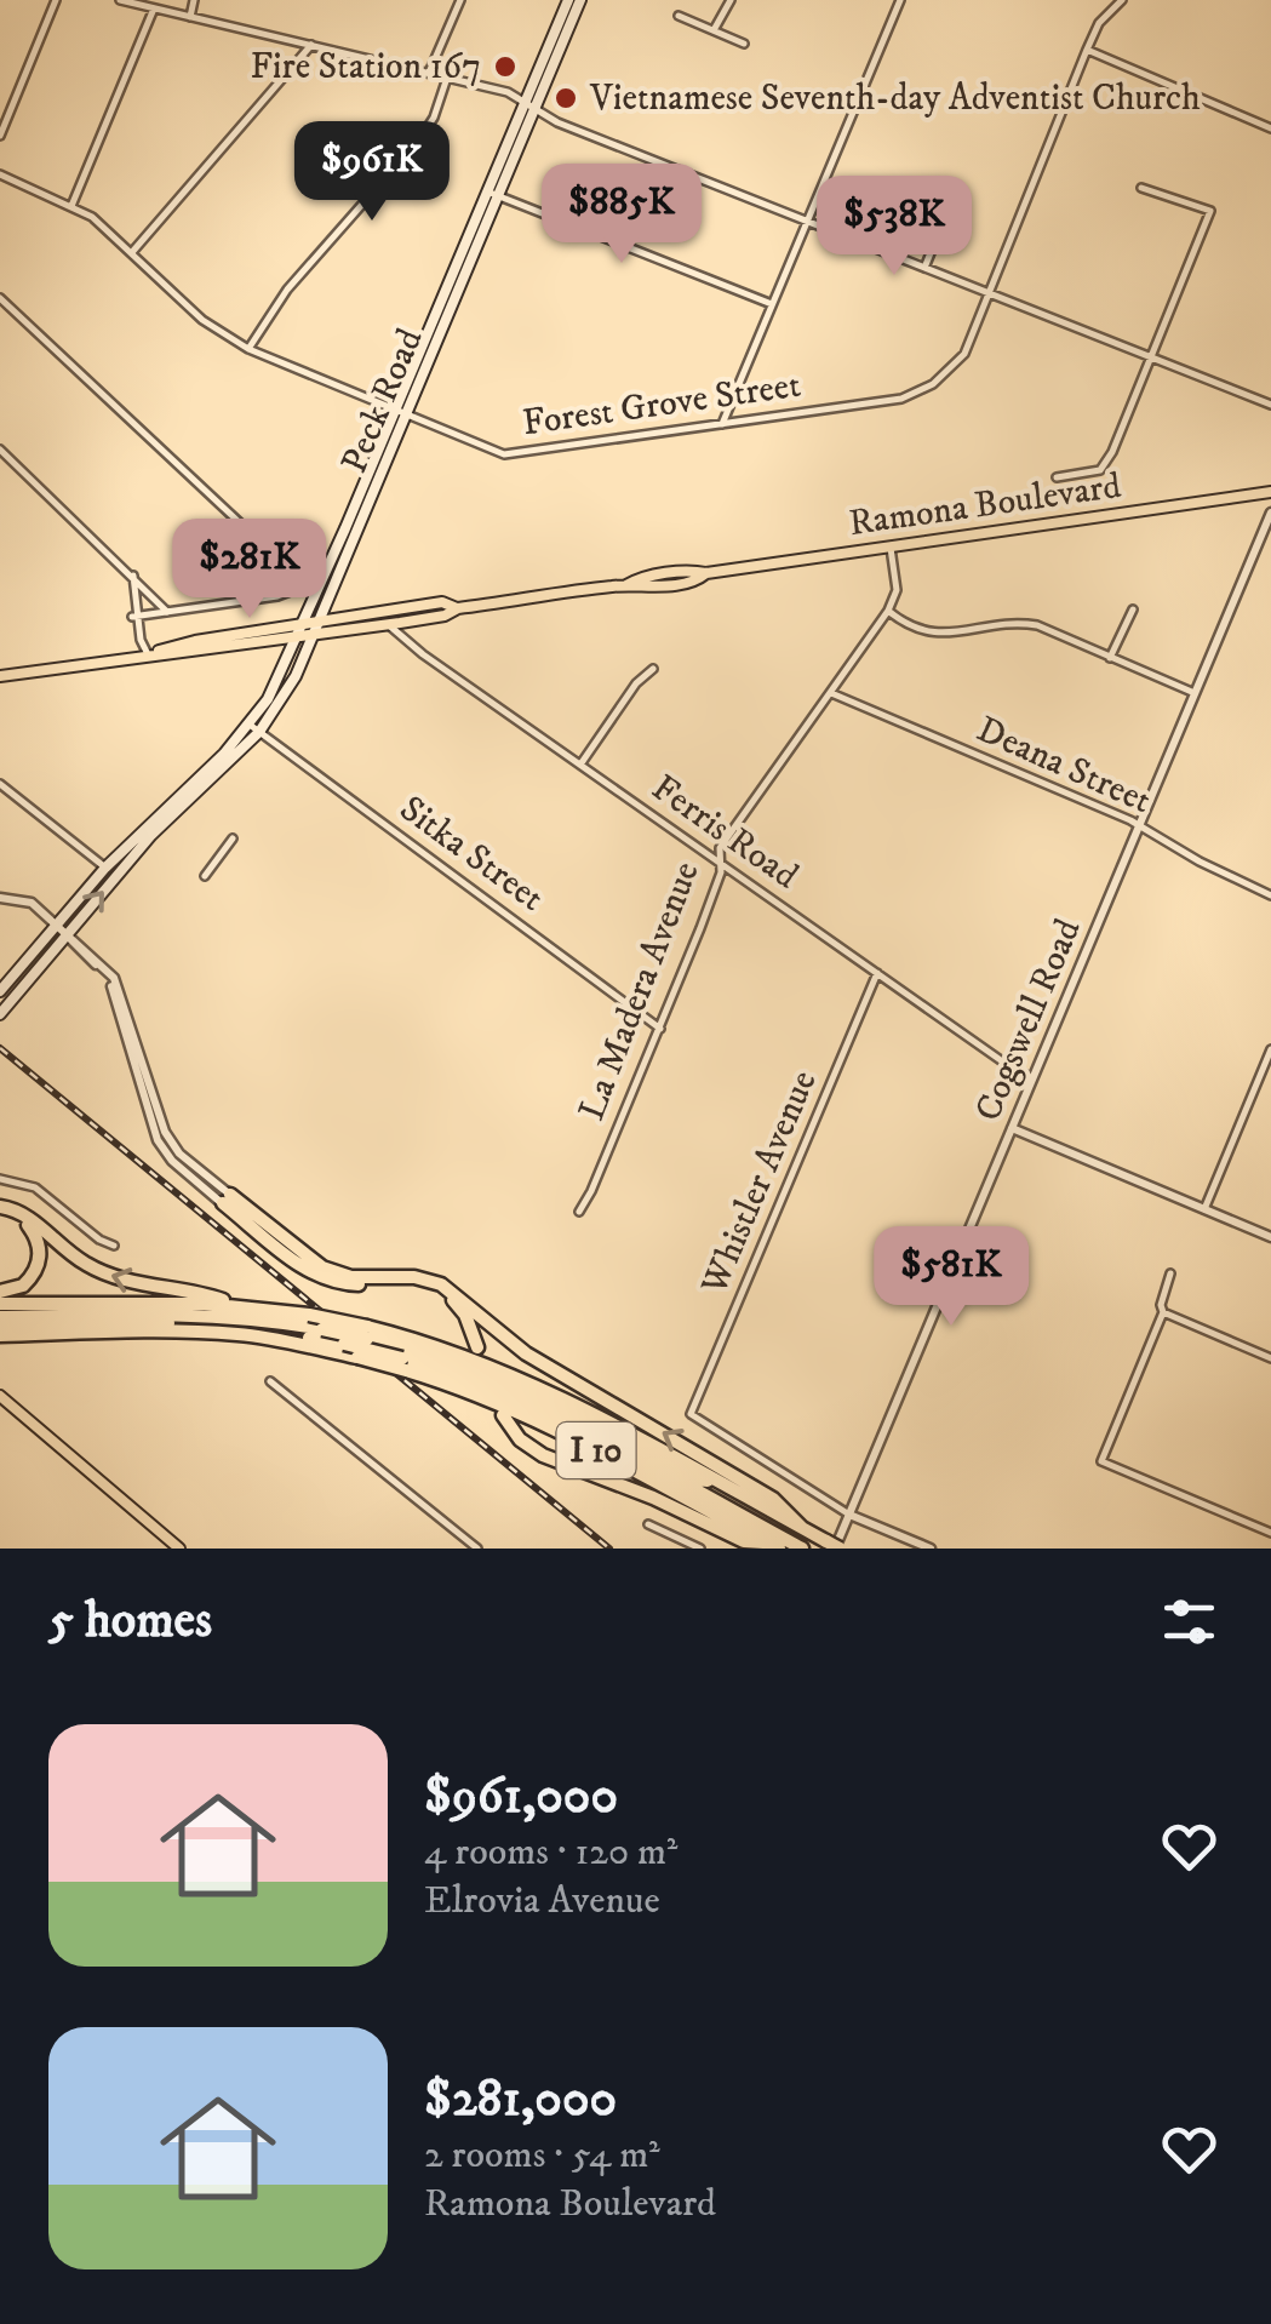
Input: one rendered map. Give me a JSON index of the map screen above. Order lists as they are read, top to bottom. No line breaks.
{"streets":{"highway":["I 10"],"main road":["Peck Road","Ramona Boulevard"],"street":["Forest Grove Street","Deana Street","Ferris Road","Sitka Street","La Madera Avenue","Cogswell Road","Whistler Avenue"]},"crossings":[["Peck Road","Forest Grove Street"],["Peck Road","Ramona Boulevard"],["Peck Road","Sitka Street"],["Ramona Boulevard","Ferris Road"],["Deana Street","La Madera Avenue"],["Deana Street","Cogswell Road"],["Ferris Road","La Madera Avenue"],["Ferris Road","Cogswell Road"],["Ferris Road","Whistler Avenue"],["Sitka Street","La Madera Avenue"],["Cogswell Road","Whistler Avenue"],["Cogswell Road","I 10"]],"places":["Fire Station 167","Vietnamese Seventh-day Adventist Church"],"page":{"price":["$961K","$885K","$538K","$281K","$581K"],"heading":"5 homes","list":[{"name":"$961,000","note":"4 rooms · 120 m² · Elrovia Avenue"},{"name":"$281,000","note":"2 rooms · 54 m² · Ramona Boulevard"}]}}
